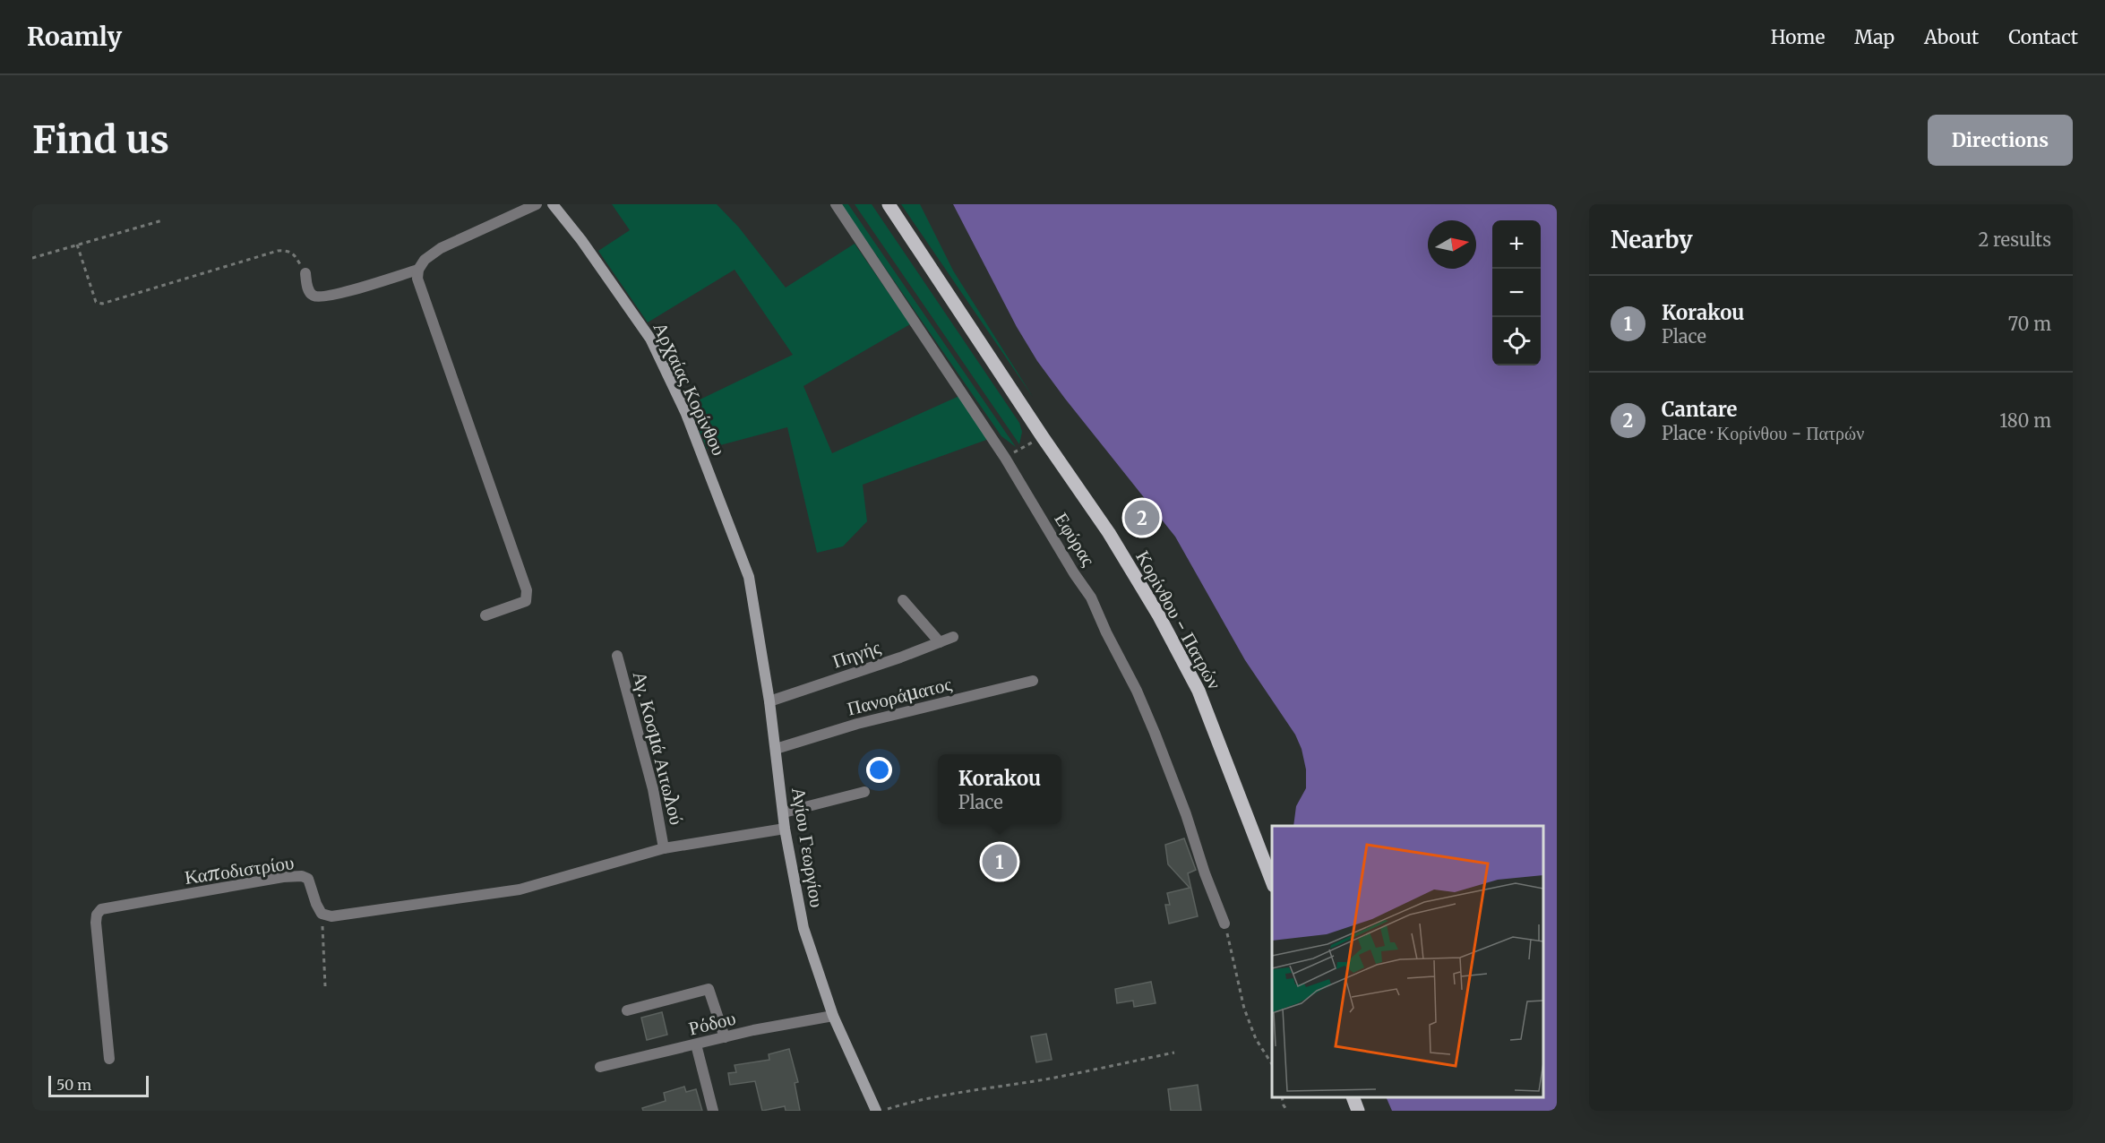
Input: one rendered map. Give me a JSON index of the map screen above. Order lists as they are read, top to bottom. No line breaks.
{"streets":{"main road":["Κορίνθου - Πατρών"],"street":["Αρχαίας Κορίνθου","Εφύρας","Πηγής","Πανοράματος","Αγ. Κοσμά Αιτωλού","Αγίου Γεωργίου","Καποδιστρίου","Ρόδου"]},"crossings":[["Αρχαίας Κορίνθου","Αγίου Γεωργίου"],["Πηγής","Αγίου Γεωργίου"],["Πανοράματος","Αγίου Γεωργίου"],["Αγίου Γεωργίου","Ρόδου"]],"scale_bar":"50 m","north":"right","page":{"header":"Roamly","nav":["Home","Map","About","Contact"],"buttons":"Directions","title":"Find us","heading":["Nearby","2 results"],"map_buttons":["+","−"],"list":[{"mark":"1","name":"Korakou","note":"Place","value":"70 m"},{"mark":"2","name":"Cantare","note":"Place · Κορίνθου - Πατρών","value":"180 m"}],"pins":["2","1"],"popup":["Korakou","Place"],"scale":"50 m"}}
